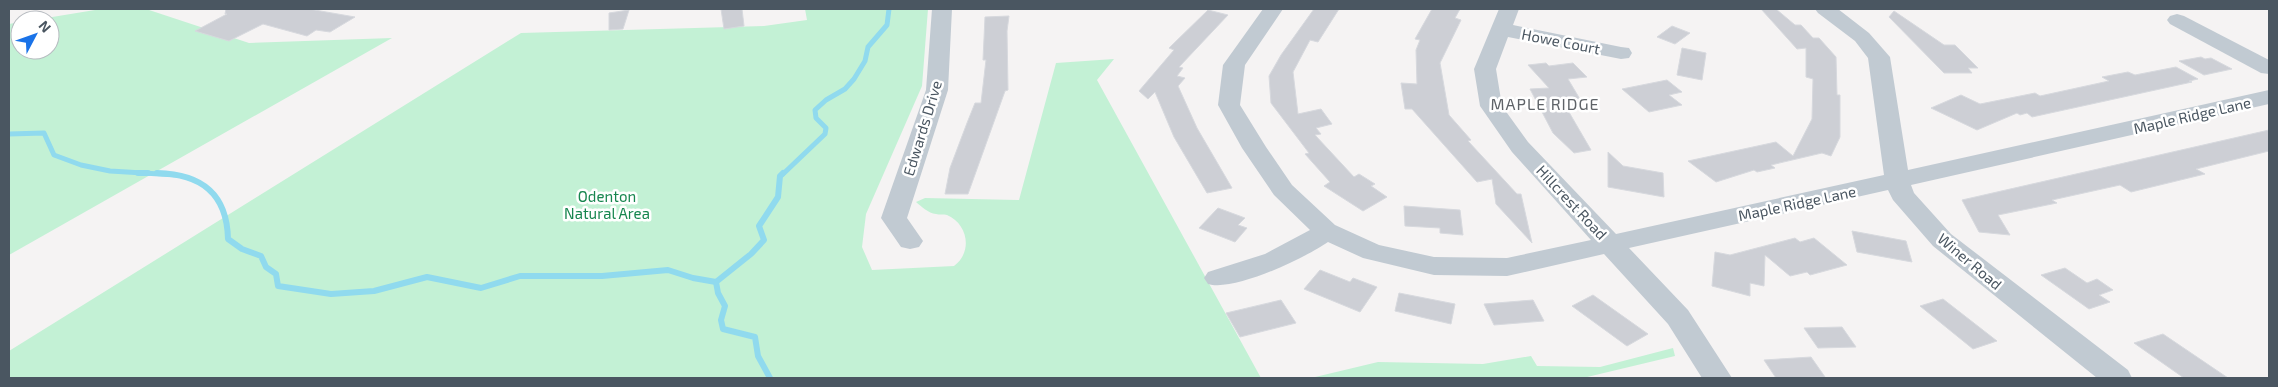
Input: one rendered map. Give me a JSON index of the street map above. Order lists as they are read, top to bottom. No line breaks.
{"streets":{"street":["Howe Court","Maple Ridge Lane","Edwards Drive","Hillcrest Road","Winer Road"]},"crossings":[["Howe Court","Hillcrest Road"],["Maple Ridge Lane","Hillcrest Road"],["Maple Ridge Lane","Winer Road"]],"districts":["MAPLE RIDGE"],"parks":["Odenton Natural Area"],"north":"top right"}
